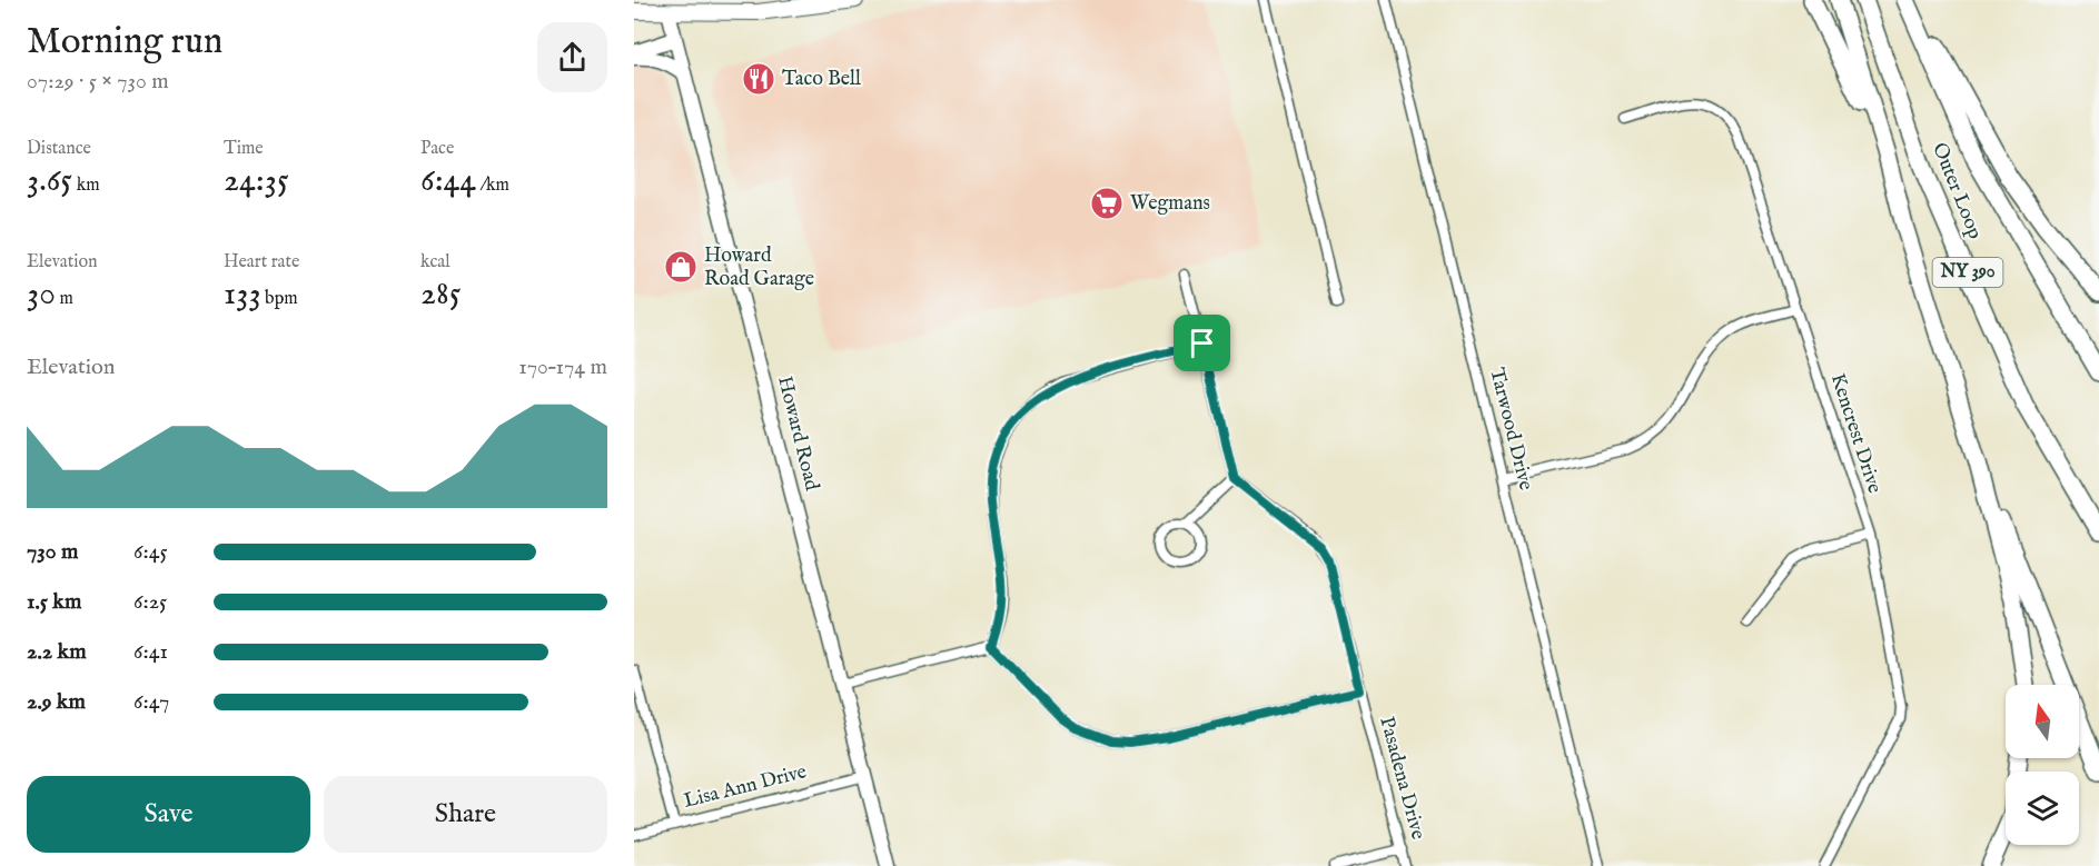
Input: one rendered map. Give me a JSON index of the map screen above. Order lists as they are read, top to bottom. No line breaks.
{"streets":{"highway":["Outer Loop","NY 390"],"main road":["Howard Road"],"street":["Tarwood Drive","Kencrest Drive","Pasadena Drive","Lisa Ann Drive"]},"crossings":[["Howard Road","Lisa Ann Drive"]],"places":{"restaurant":["Taco Bell"],"supermarket":["Wegmans"],"shop":["Howard Road Garage"]},"north":"top","page":{"heading":["Morning run","07:29 · 5 × 730 m"],"stats":[["Distance","3.65 km"],["Time","24:35"],["Pace","6:44 /km"],["Elevation","30 m"],["Heart rate","133 bpm"],["kcal","285"]],"chart":["Elevation","170–174 m"],"list":[{"name":"730 m","note":"6:45"},{"name":"1.5 km","note":"6:25"},{"name":"2.2 km","note":"6:41"},{"name":"2.9 km","note":"6:47"}],"buttons":["Save","Share"]}}
